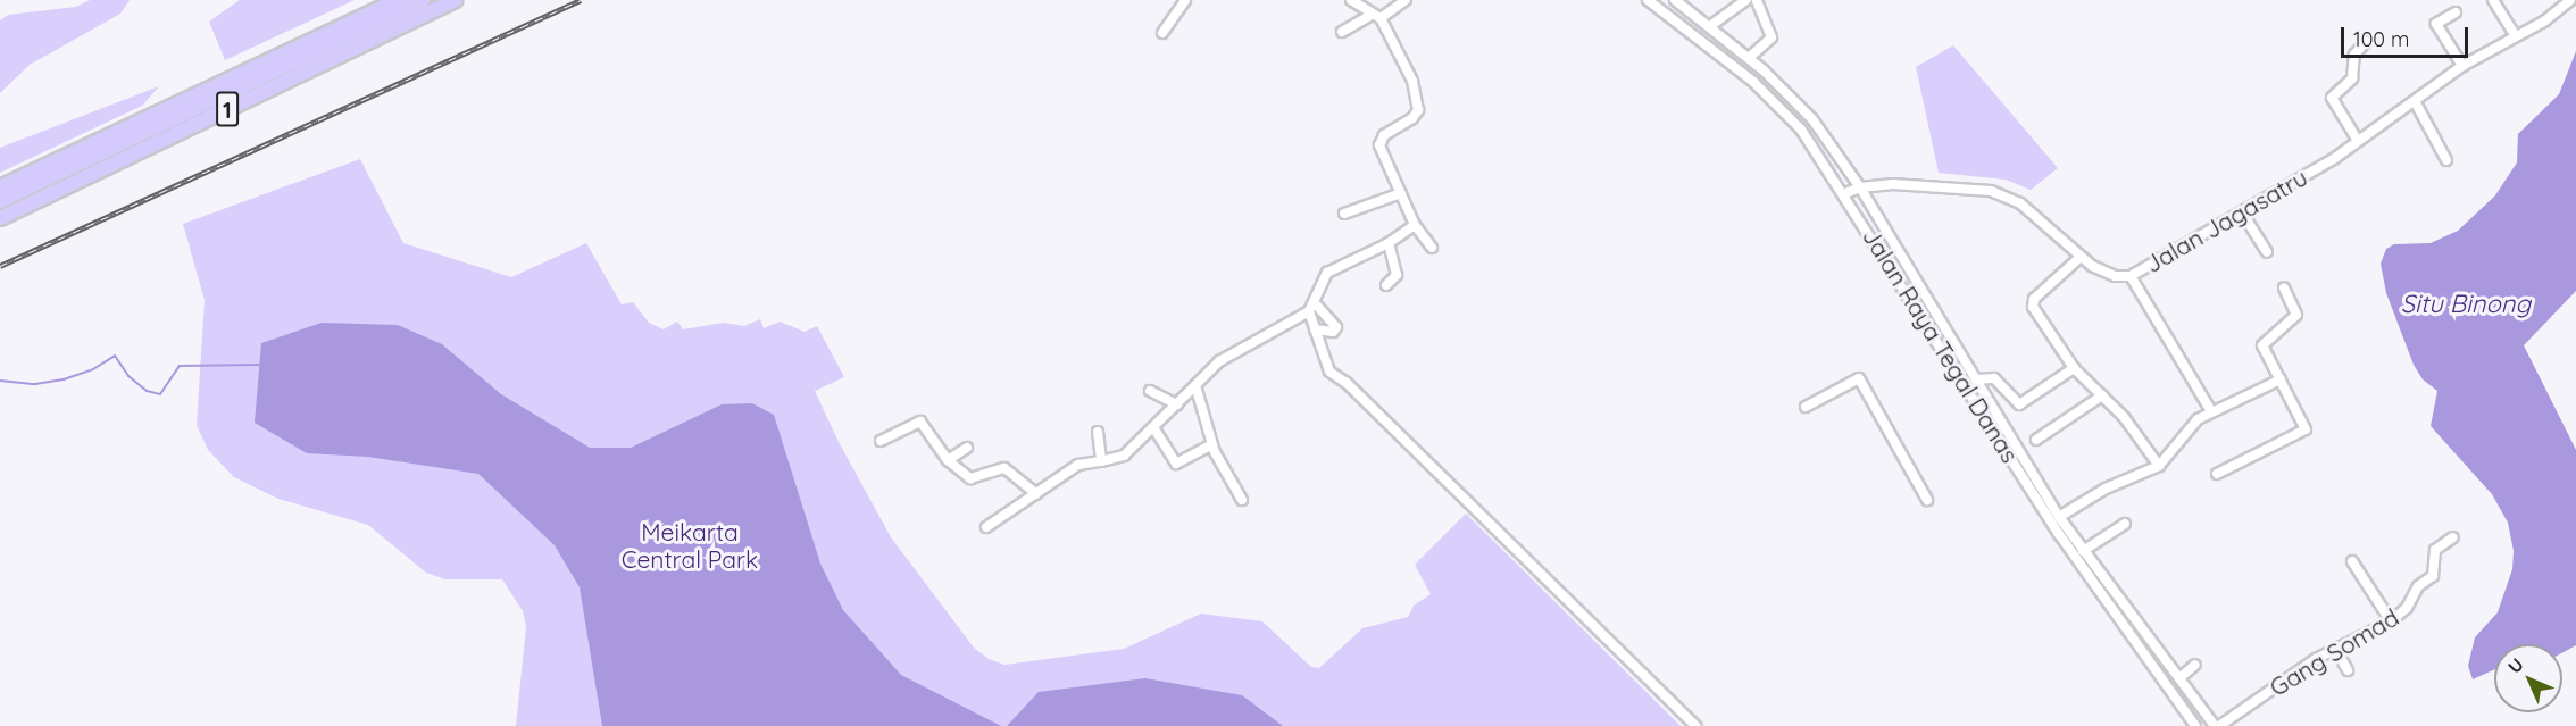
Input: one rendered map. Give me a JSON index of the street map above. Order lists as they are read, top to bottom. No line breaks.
{"streets":{"highway":["1"],"street":["Jalan Jagasatru","Jalan Raya Tegal Danas","Gang Somad"]},"crossings":[["Jalan Jagasatru","Jalan Raya Tegal Danas"],["Jalan Raya Tegal Danas","Gang Somad"]],"water":["Situ Binong"],"parks":["Meikarta Central Park"],"scale_bar":"100 m","north":"top left"}
